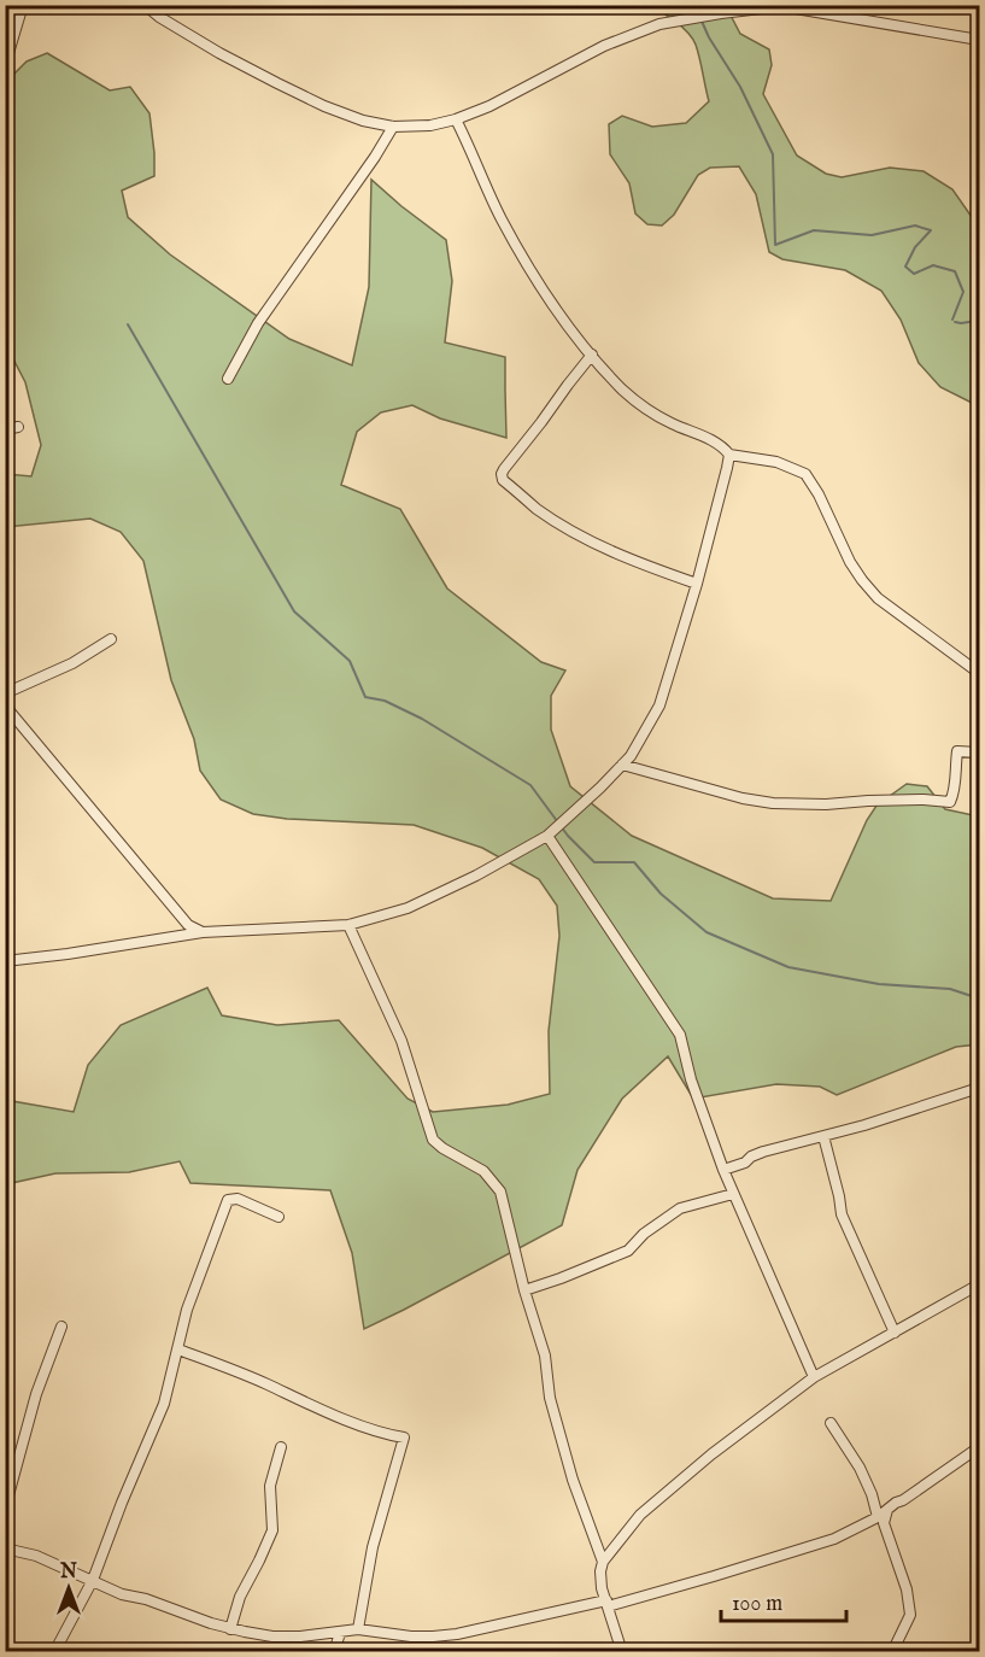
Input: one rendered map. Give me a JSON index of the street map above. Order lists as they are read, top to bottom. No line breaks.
{"scale_bar":"100 m","north":"top"}
